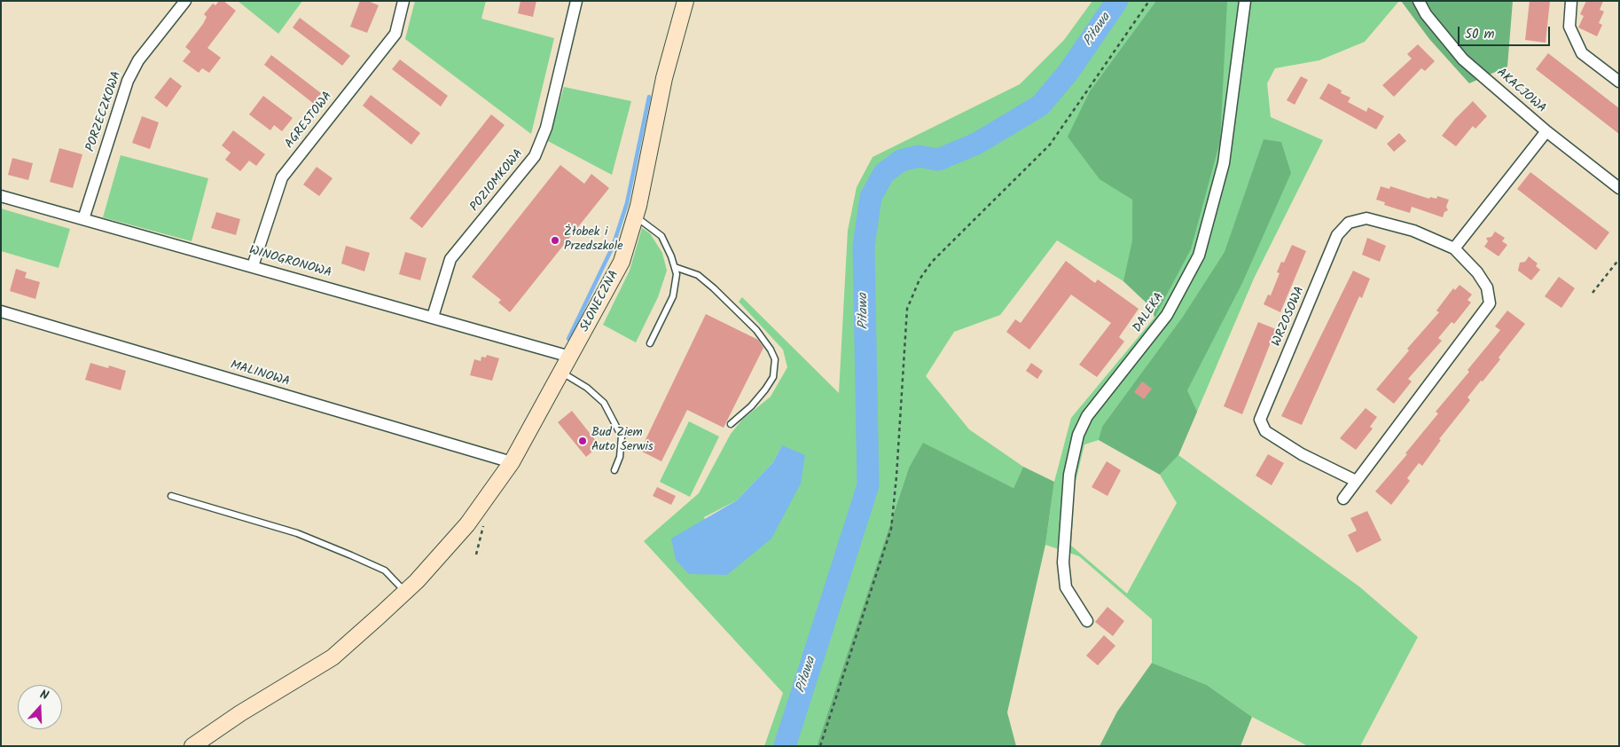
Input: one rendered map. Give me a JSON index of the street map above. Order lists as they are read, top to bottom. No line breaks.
{"streets":{"street":["AKACJOWA","PORZECZKOWA","AGRESTOWA","POZIOMKOWA","WINOGRONOWA","SŁONECZNA","DALEKA","WRZOSOWA","MALINOWA"]},"crossings":[["PORZECZKOWA","WINOGRONOWA"],["AGRESTOWA","WINOGRONOWA"],["POZIOMKOWA","WINOGRONOWA"],["WINOGRONOWA","SŁONECZNA"],["SŁONECZNA","MALINOWA"]],"water":["Piława"],"places":["Żłobek i Przedszkole","Bud Ziem Auto Serwis"],"scale_bar":"50 m","north":"top"}
